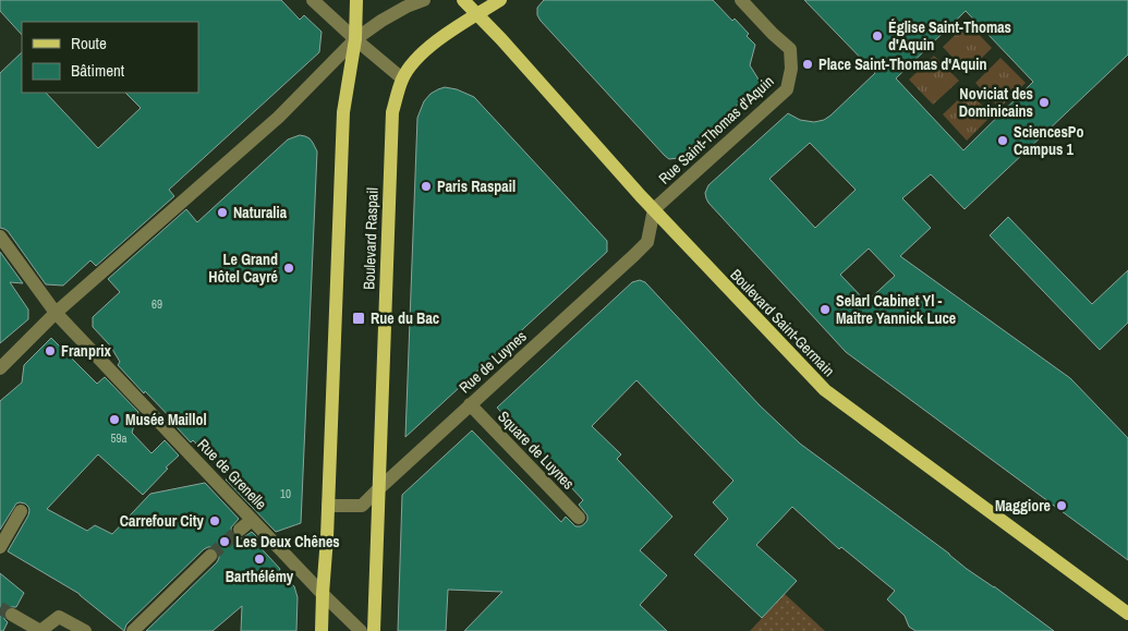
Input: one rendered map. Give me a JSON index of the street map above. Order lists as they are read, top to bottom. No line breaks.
{"streets":{"main road":["Boulevard Raspail","Boulevard Saint-Germain"],"street":["Rue Saint-Thomas d'Aquin","Rue de Luynes","Square de Luynes","Rue de Grenelle"]},"crossings":[["Rue Saint-Thomas d'Aquin","Boulevard Saint-Germain"],["Rue Saint-Thomas d'Aquin","Rue de Luynes"],["Boulevard Raspail","Boulevard Saint-Germain"],["Boulevard Raspail","Rue de Luynes"],["Boulevard Saint-Germain","Rue de Luynes"],["Rue de Luynes","Square de Luynes"]],"places":{"other":["Église Saint-Thomas d'Aquin","Place Saint-Thomas d'Aquin","Noviciat des Dominicains","SciencesPo Campus 1","Paris Raspail","Naturalia","Le Grand Hôtel Cayré","Selarl Cabinet Yl - Maître Yannick Luce","Franprix","Musée Maillol","Maggiore","Carrefour City","Les Deux Chênes","Barthélémy"],"transit":["Rue du Bac"]},"house_numbers":["69","59a","10"],"legend":["Route","Bâtiment"]}
